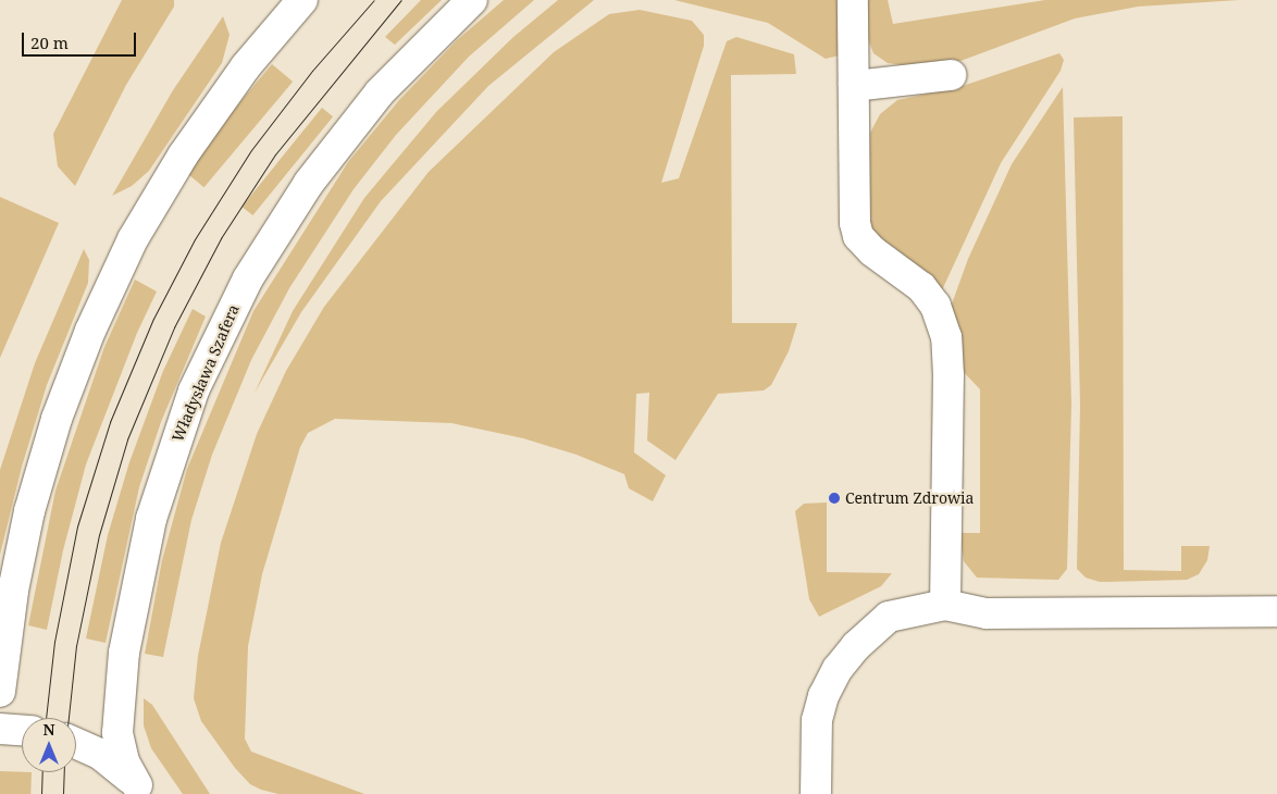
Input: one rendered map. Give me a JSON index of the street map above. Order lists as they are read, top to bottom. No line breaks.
{"streets":{"main road":["Władysława Szafera"]},"places":["Centrum Zdrowia"],"scale_bar":"20 m","north":"top"}
